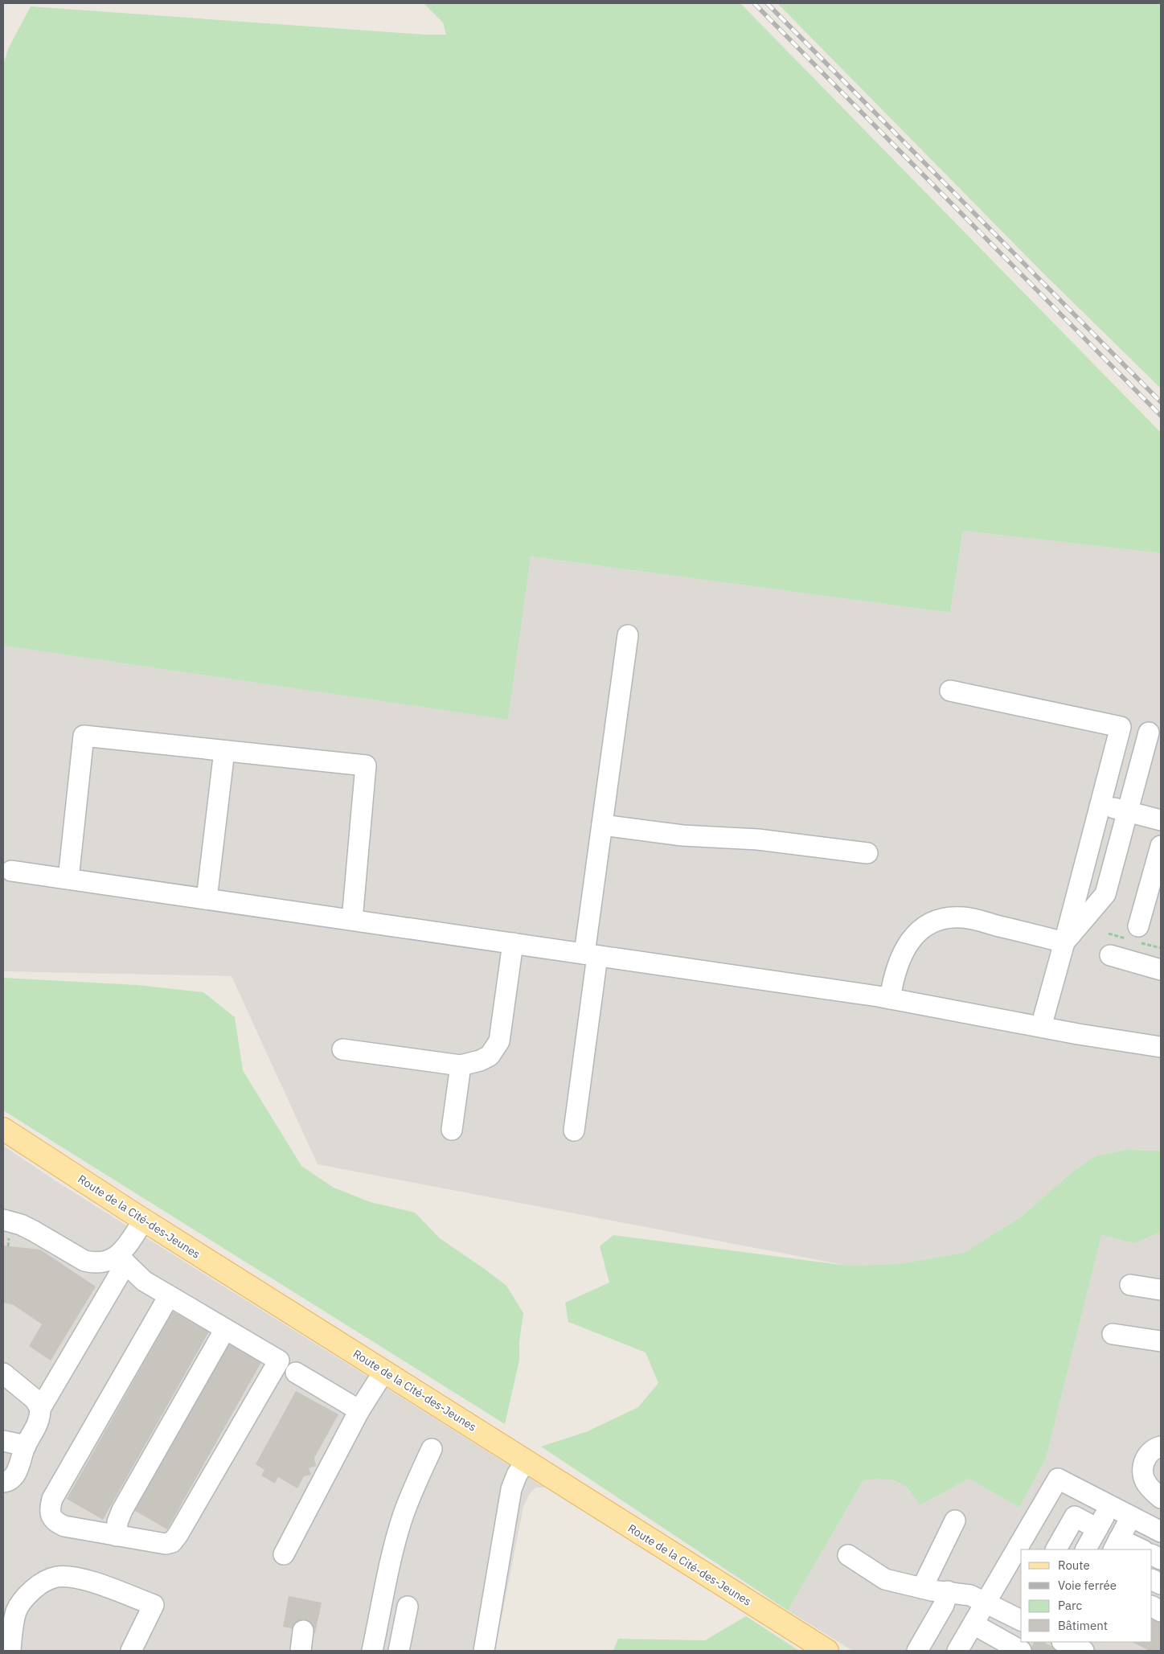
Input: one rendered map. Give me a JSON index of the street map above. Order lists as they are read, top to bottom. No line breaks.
{"streets":{"main road":["Route de la Cité-des-Jeunes"]},"legend":["Route","Voie ferrée","Parc","Bâtiment"]}
